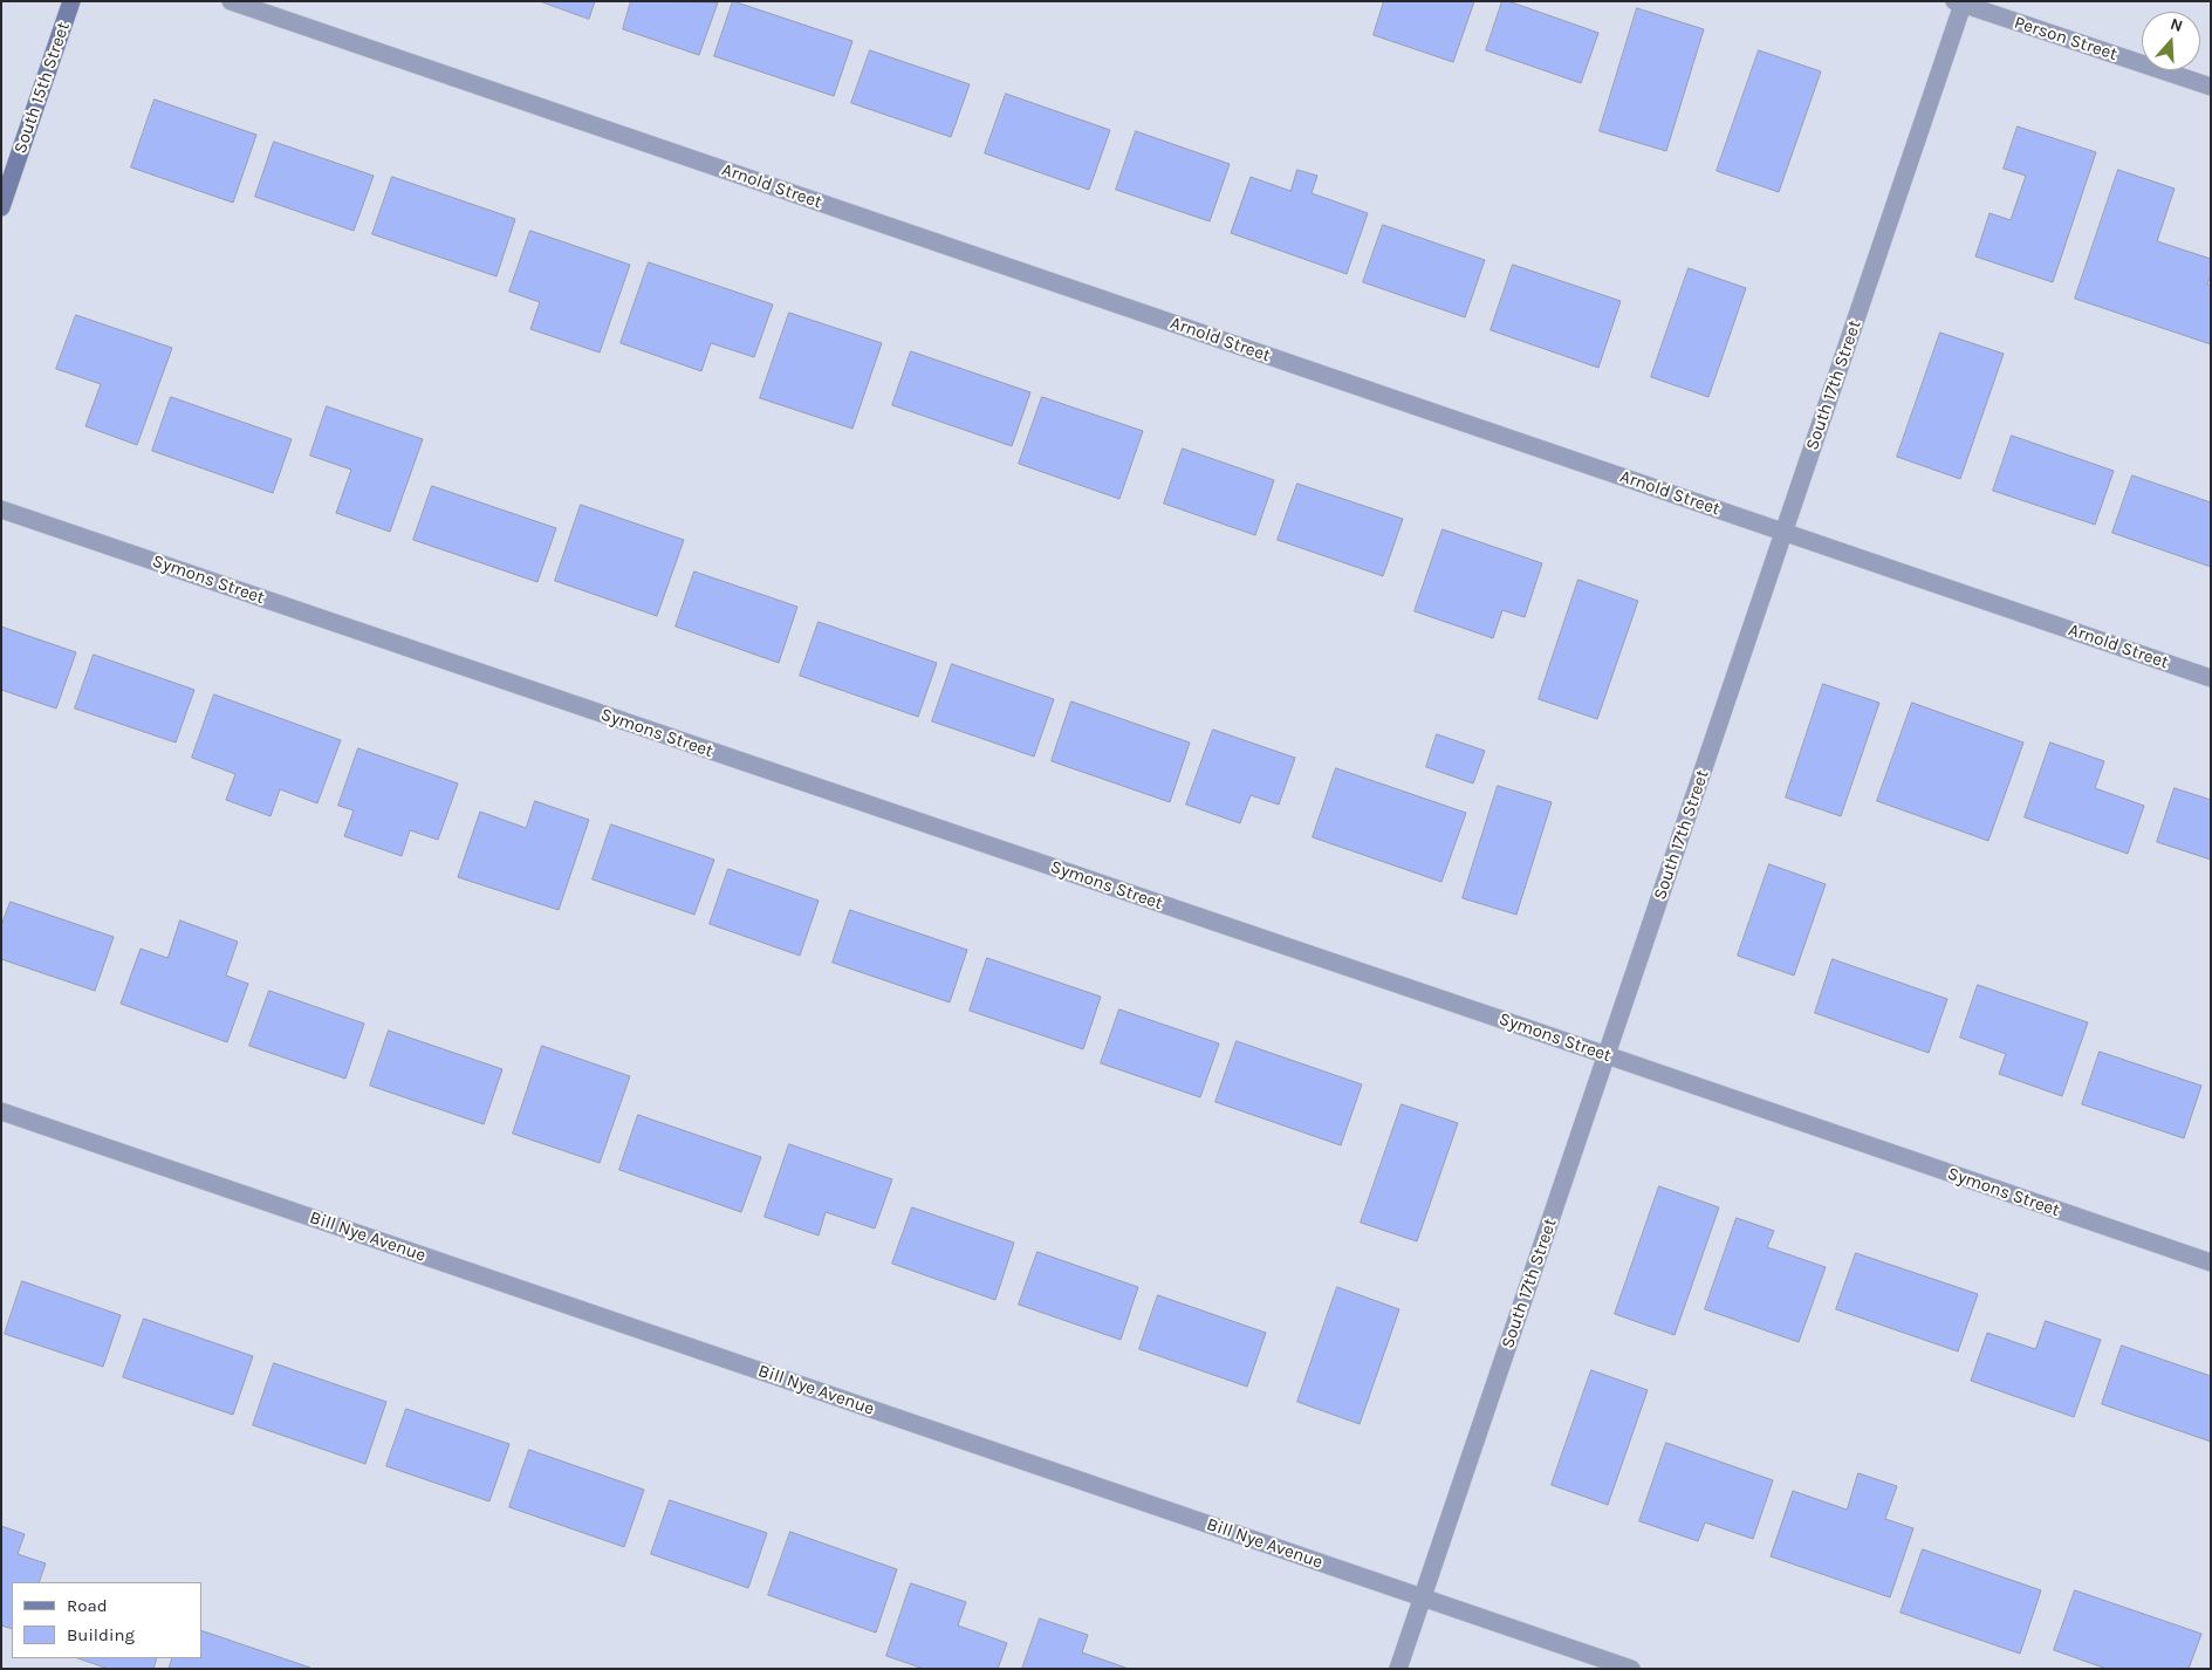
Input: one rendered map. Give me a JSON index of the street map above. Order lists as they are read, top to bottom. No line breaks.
{"streets":{"main road":["South 15th Street"],"street":["Person Street","Arnold Street","South 17th Street","Symons Street","Bill Nye Avenue"]},"crossings":[["Person Street","South 17th Street"],["Arnold Street","South 17th Street"],["South 17th Street","Symons Street"],["South 17th Street","Bill Nye Avenue"]],"legend":["Road","Building"],"north":"top"}
